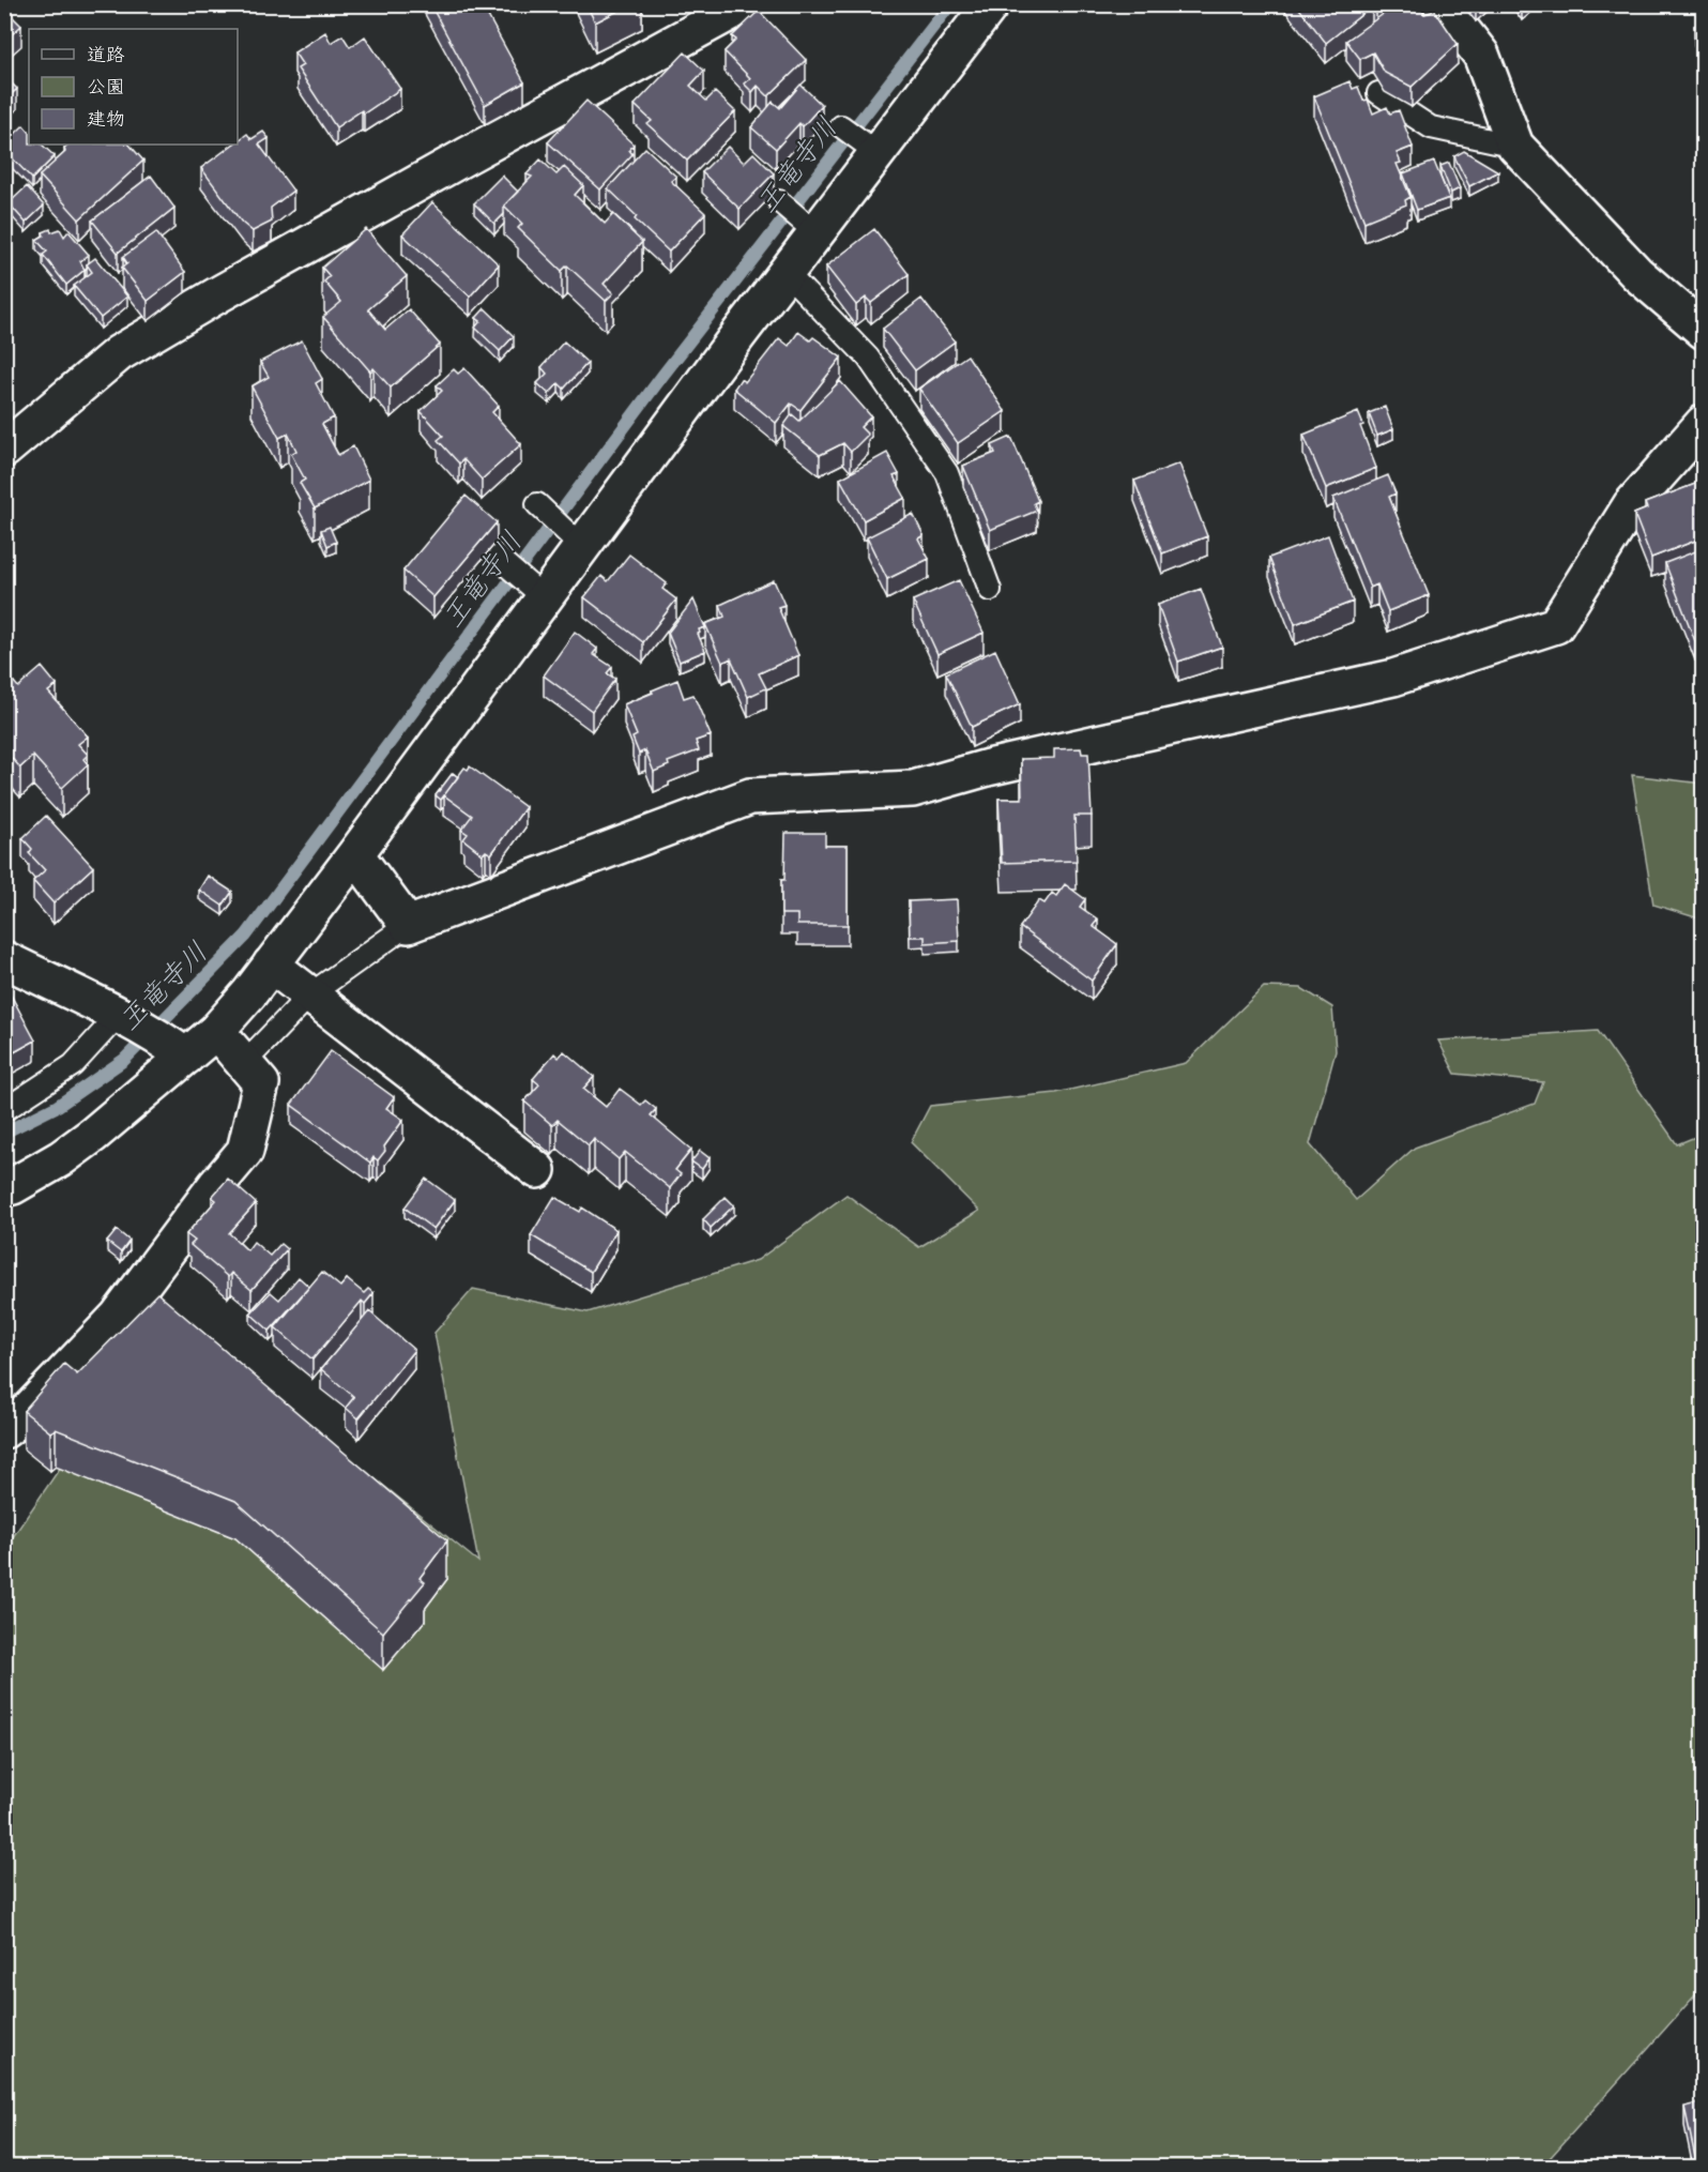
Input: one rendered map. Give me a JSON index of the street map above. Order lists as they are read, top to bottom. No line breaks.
{"water":["王竜寺川"],"legend":["道路","公園","建物"]}
